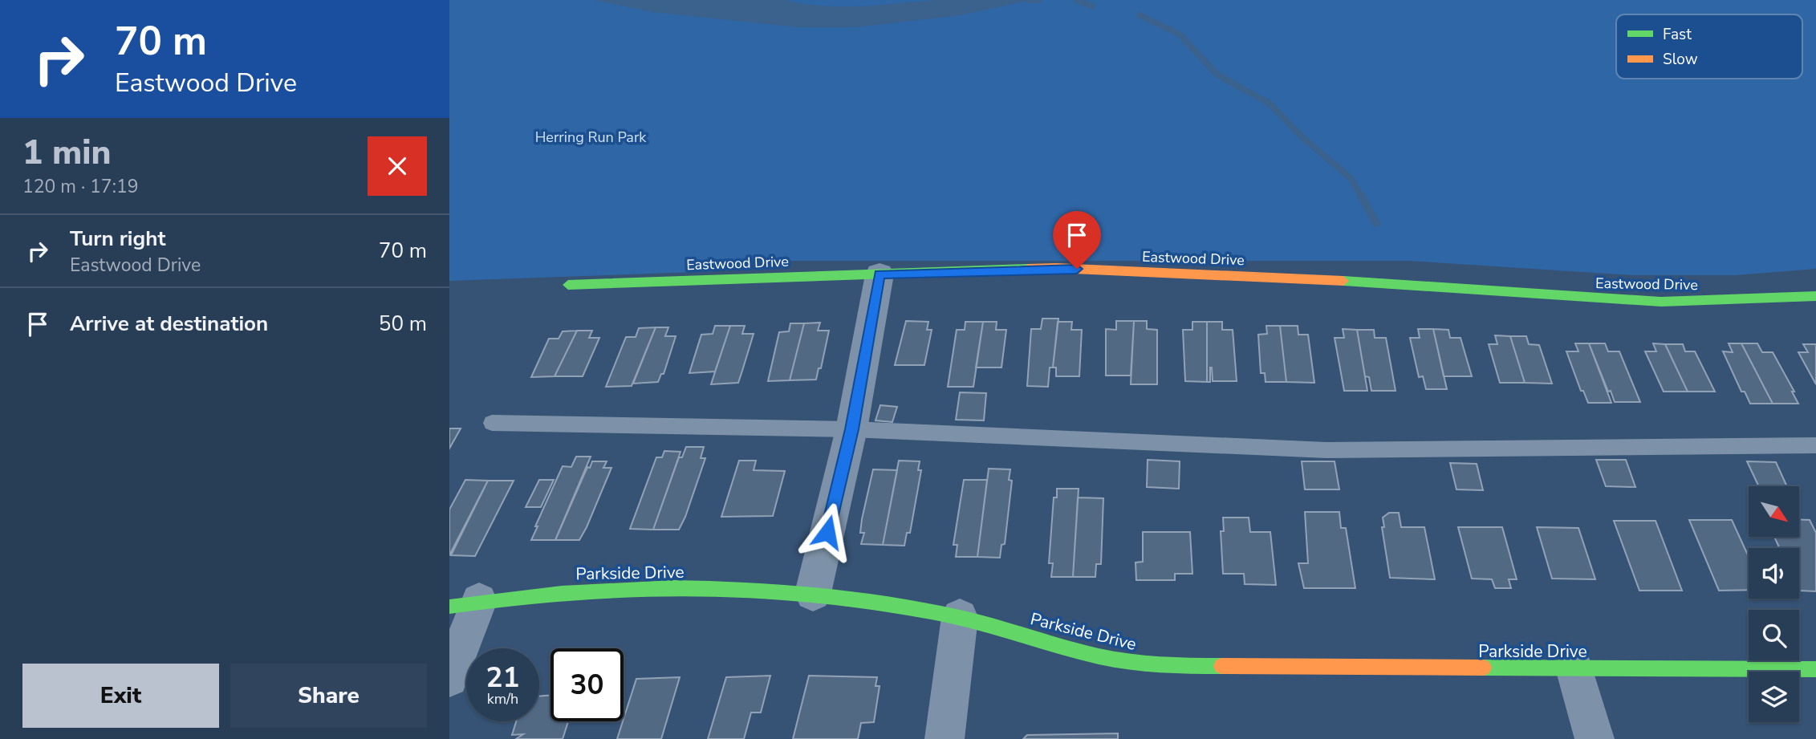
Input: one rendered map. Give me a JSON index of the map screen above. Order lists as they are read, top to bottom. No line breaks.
{"streets":{"street":["Eastwood Drive","Parkside Drive"]},"parks":["Herring Run Park"],"legend":["Fast","Slow"],"north":"bottom right","page":{"turn":["70 m","Eastwood Drive"],"heading":["1 min","120 m · 17:19"],"list":[{"name":"Turn right","note":"Eastwood Drive","value":"70 m"},{"name":"Arrive at destination","value":"50 m"}],"speed":"21 km/h","limit":"30","buttons":["Exit","Share"]}}
